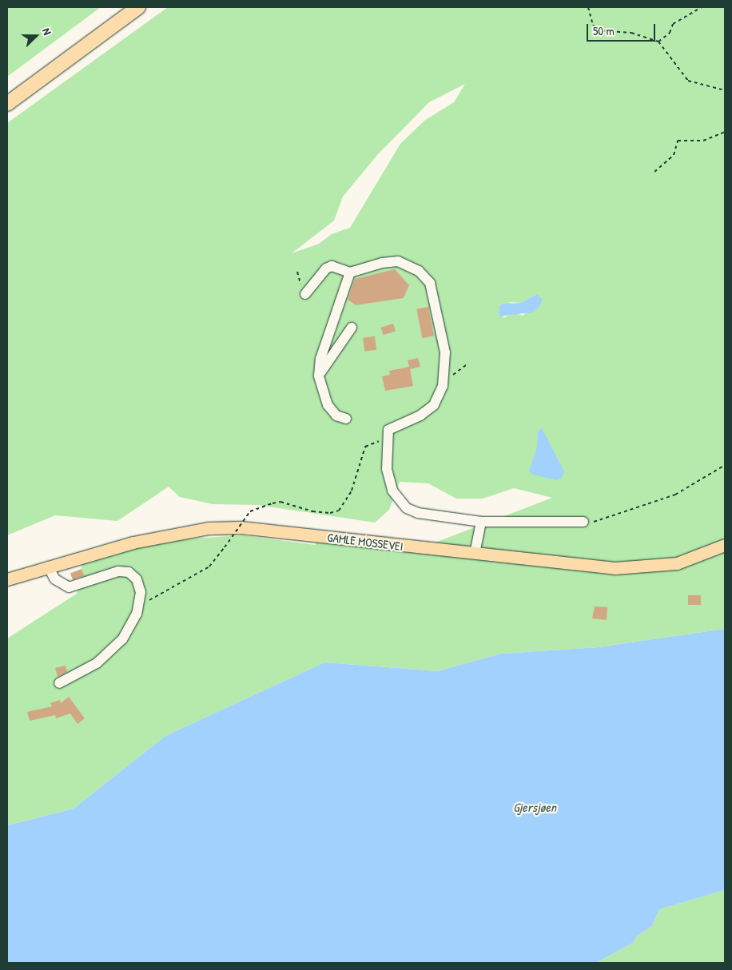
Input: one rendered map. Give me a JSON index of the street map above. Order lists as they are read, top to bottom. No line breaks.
{"streets":{"main road":["GAMLE MOSSEVEI"]},"water":["Gjersjøen"],"scale_bar":"50 m","north":"right"}
